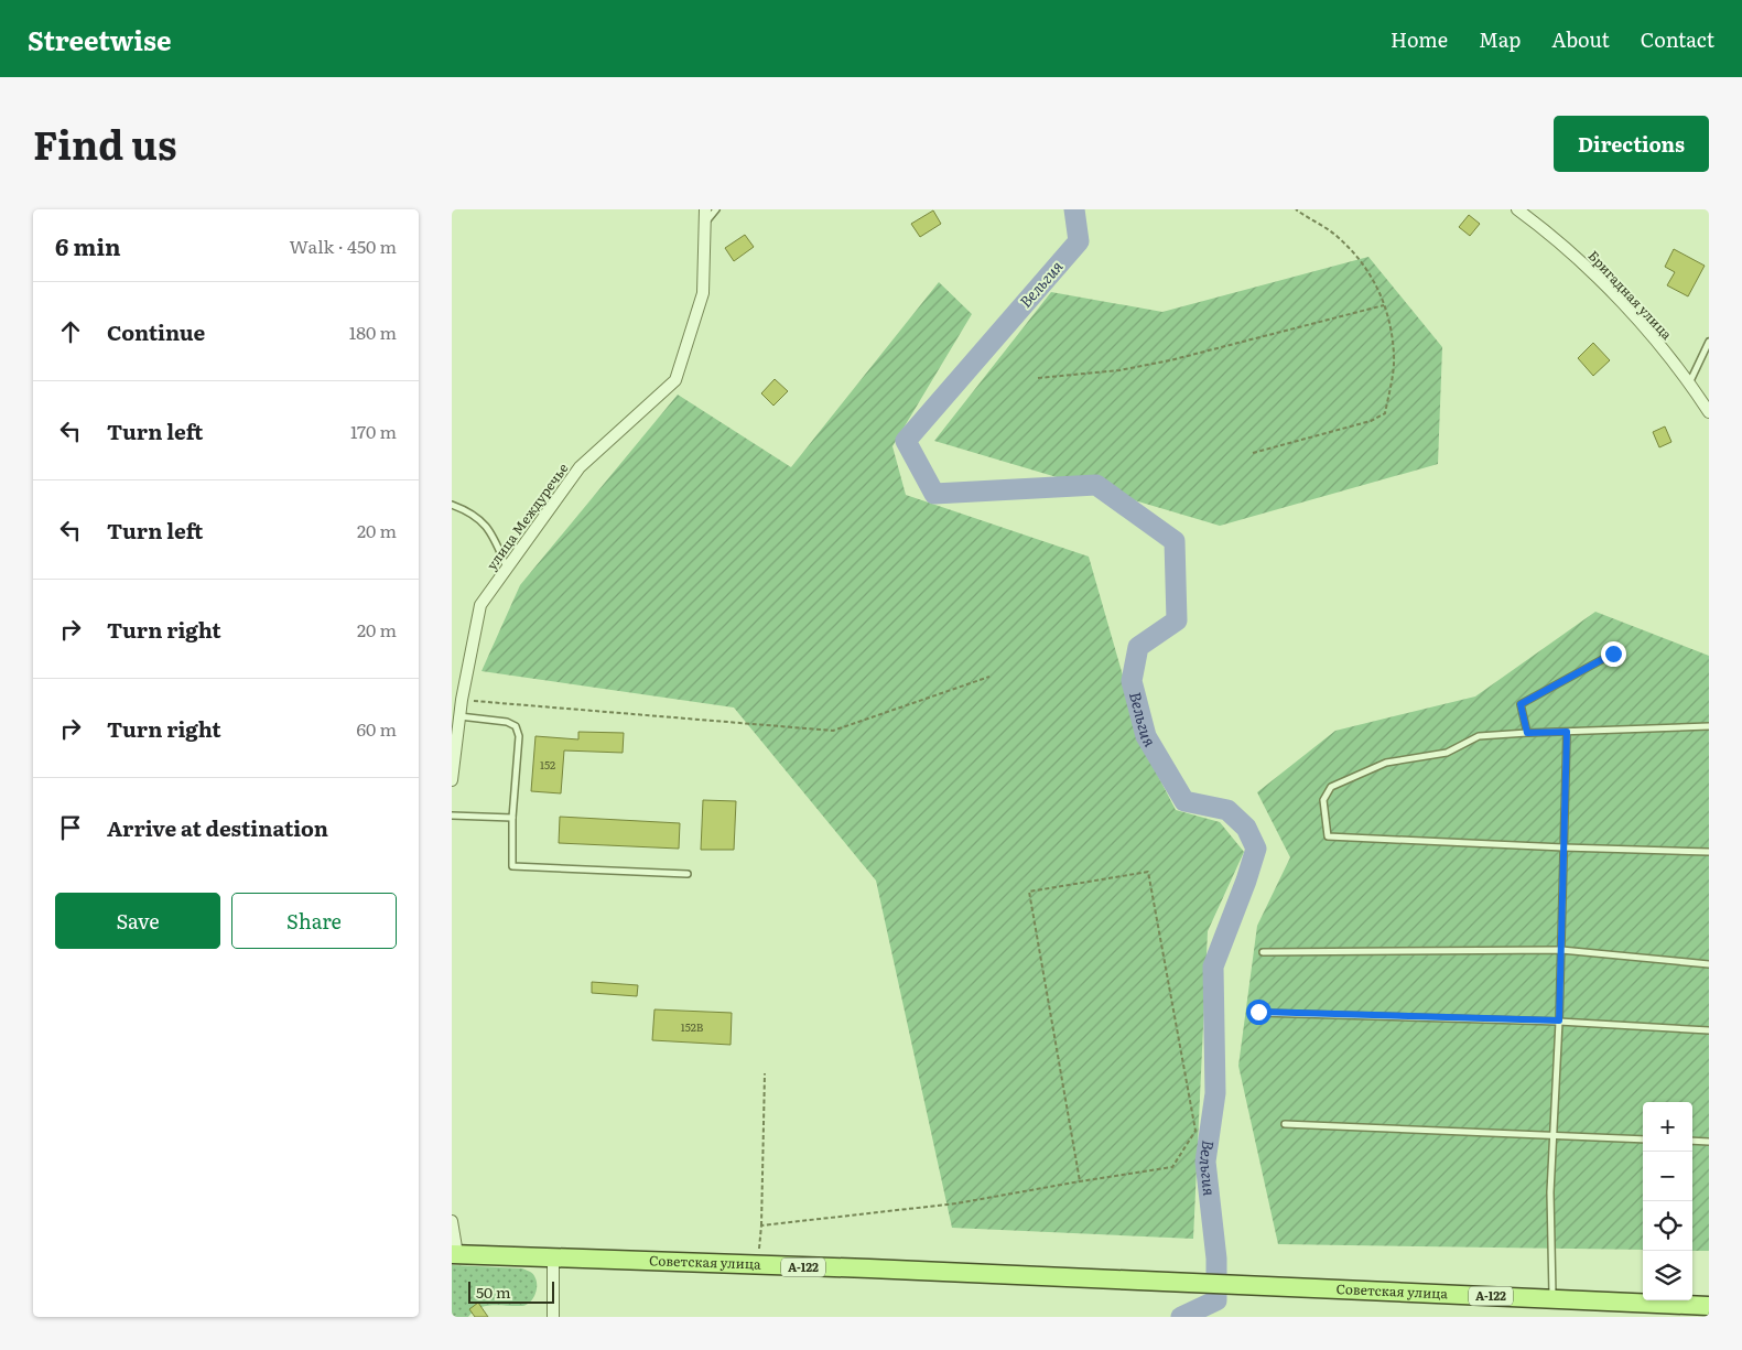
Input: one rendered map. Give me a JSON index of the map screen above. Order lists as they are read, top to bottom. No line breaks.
{"streets":{"main road":["Советская улица","А-122"],"street":["Бригадная улица","улица Междуречье"]},"water":["Вельгия"],"house_numbers":["152","152В"],"scale_bar":"50 m","page":{"header":"Streetwise","nav":["Home","Map","About","Contact"],"title":"Find us","buttons":["Directions",["Save","Share"]],"heading":["6 min","Walk · 450 m"],"list":[["Continue","180 m"],["Turn left","170 m"],["Turn left","20 m"],["Turn right","20 m"],["Turn right","60 m"],"Arrive at destination"],"map_buttons":["+","−"],"scale":"50 m"}}
